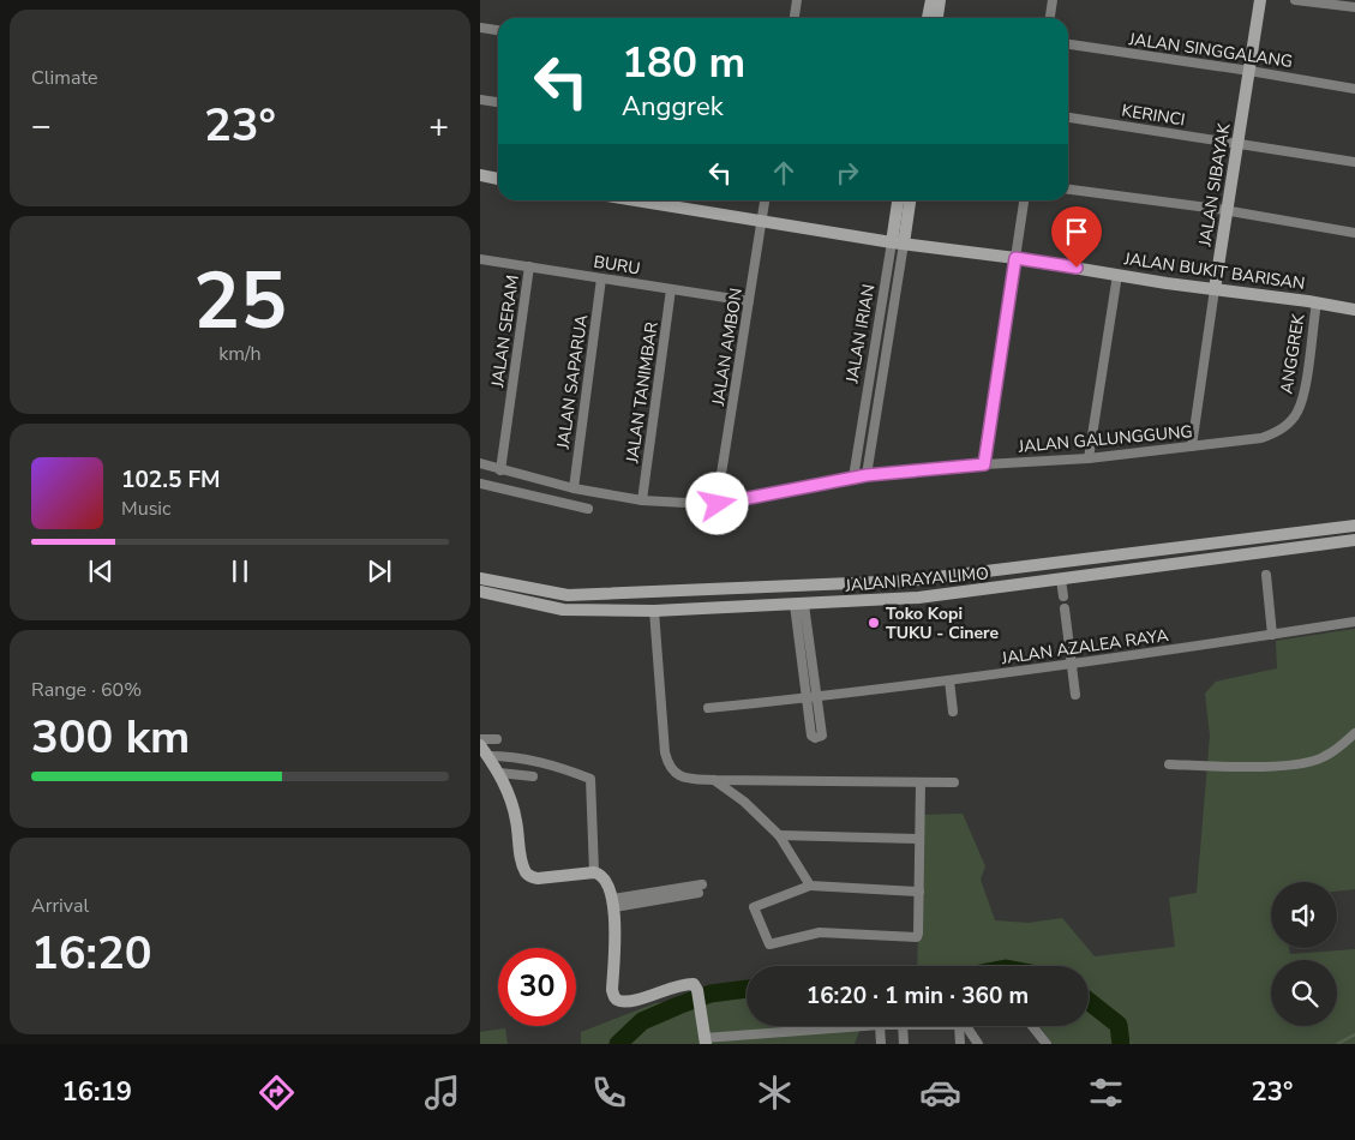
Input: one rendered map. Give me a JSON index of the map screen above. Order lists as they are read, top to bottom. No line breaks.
{"streets":{"main road":["JALAN SIBAYAK","JALAN BUKIT BARISAN","JALAN IRIAN","JALAN RAYA LIMO"],"street":["JALAN SINGGALANG","KERINCI","BURU","JALAN SERAM","JALAN AMBON","ANGGREK","JALAN SAPARUA","JALAN TANIMBAR","JALAN GALUNGGUNG","JALAN AZALEA RAYA"]},"crossings":[["JALAN SINGGALANG","JALAN SIBAYAK"],["KERINCI","JALAN SIBAYAK"],["JALAN SIBAYAK","JALAN BUKIT BARISAN"],["JALAN SIBAYAK","JALAN GALUNGGUNG"],["BURU","JALAN SERAM"],["BURU","JALAN AMBON"],["BURU","JALAN SAPARUA"],["BURU","JALAN TANIMBAR"],["JALAN BUKIT BARISAN","JALAN IRIAN"],["JALAN BUKIT BARISAN","JALAN AMBON"],["JALAN BUKIT BARISAN","ANGGREK"],["JALAN SERAM","JALAN GALUNGGUNG"],["JALAN IRIAN","JALAN GALUNGGUNG"],["JALAN AMBON","JALAN GALUNGGUNG"],["ANGGREK","JALAN GALUNGGUNG"],["JALAN SAPARUA","JALAN GALUNGGUNG"],["JALAN TANIMBAR","JALAN GALUNGGUNG"]],"places":["Toko Kopi TUKU - Cinere"],"page":{"tile":["Climate",["25","km/h"],["Range · 60%","300 km"],["Arrival","16:20"]],"turn":["180 m","Anggrek"],"heat":["−","23°","+"],"song":["102.5 FM","Music"],"limit":"30","trip":"16:20 · 1 min · 360 m","tabs":["16:19","23°"]}}
